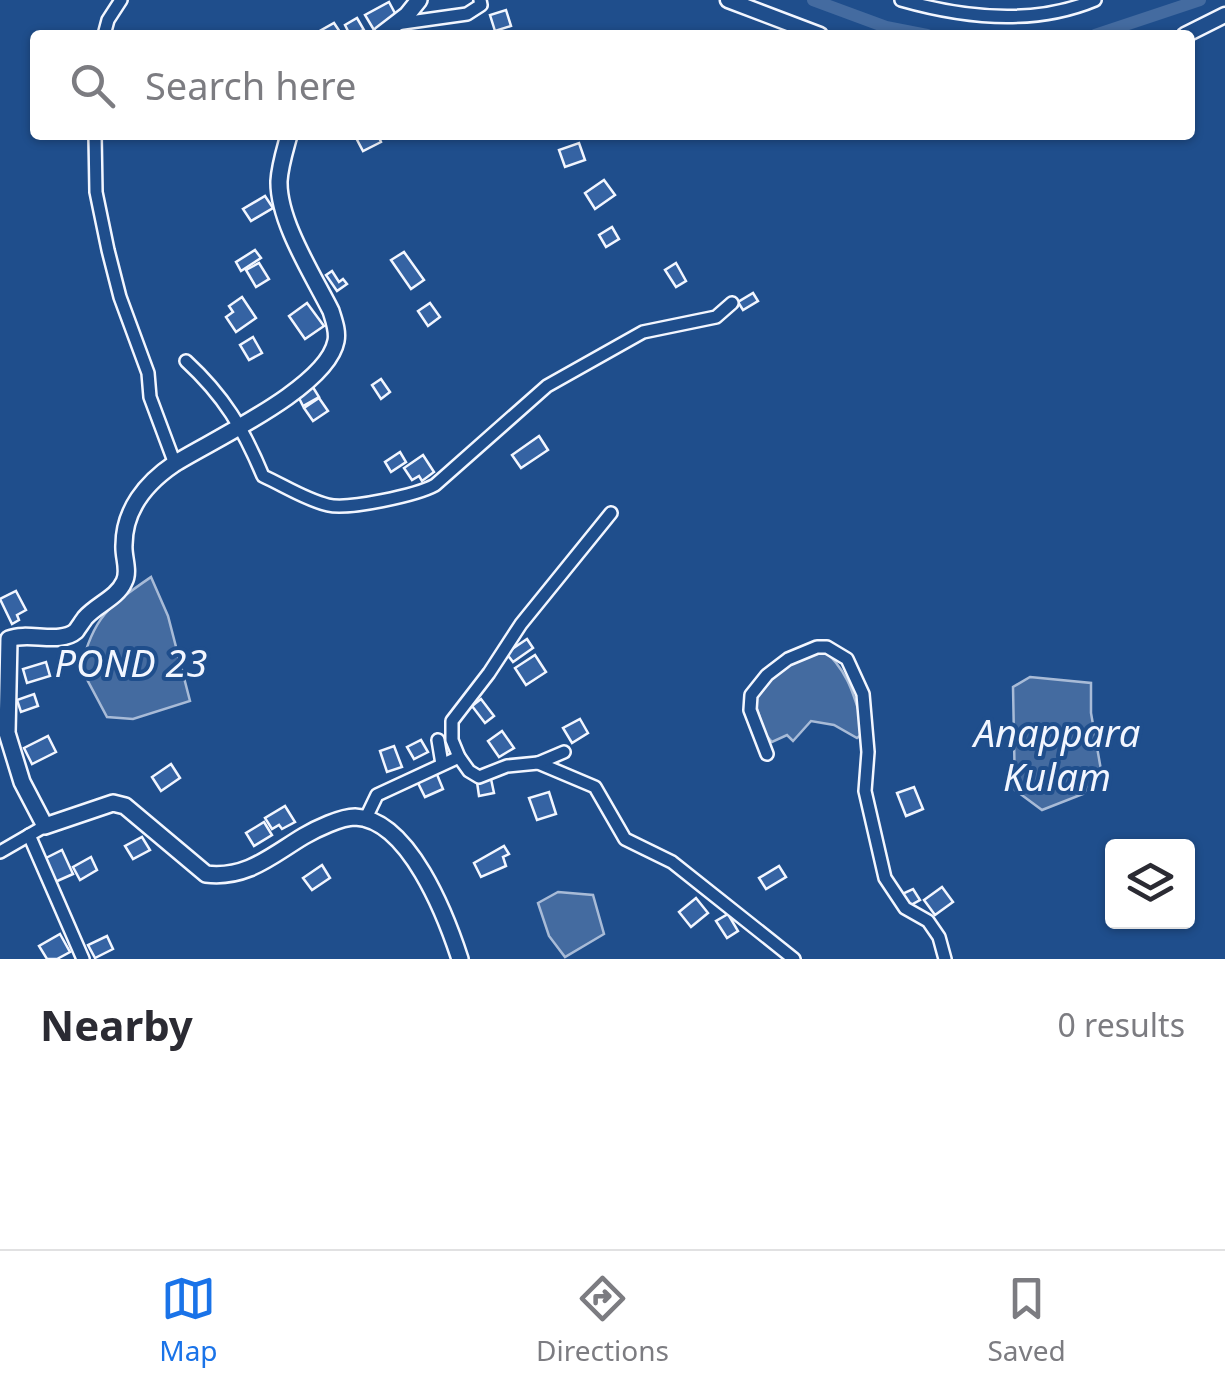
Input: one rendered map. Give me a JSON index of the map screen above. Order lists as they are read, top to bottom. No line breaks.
{"water":["POND 23","Anappara Kulam"],"page":{"search":"Search here","heading":["Nearby","0 results"],"nav":["Map","Directions","Saved"]}}
